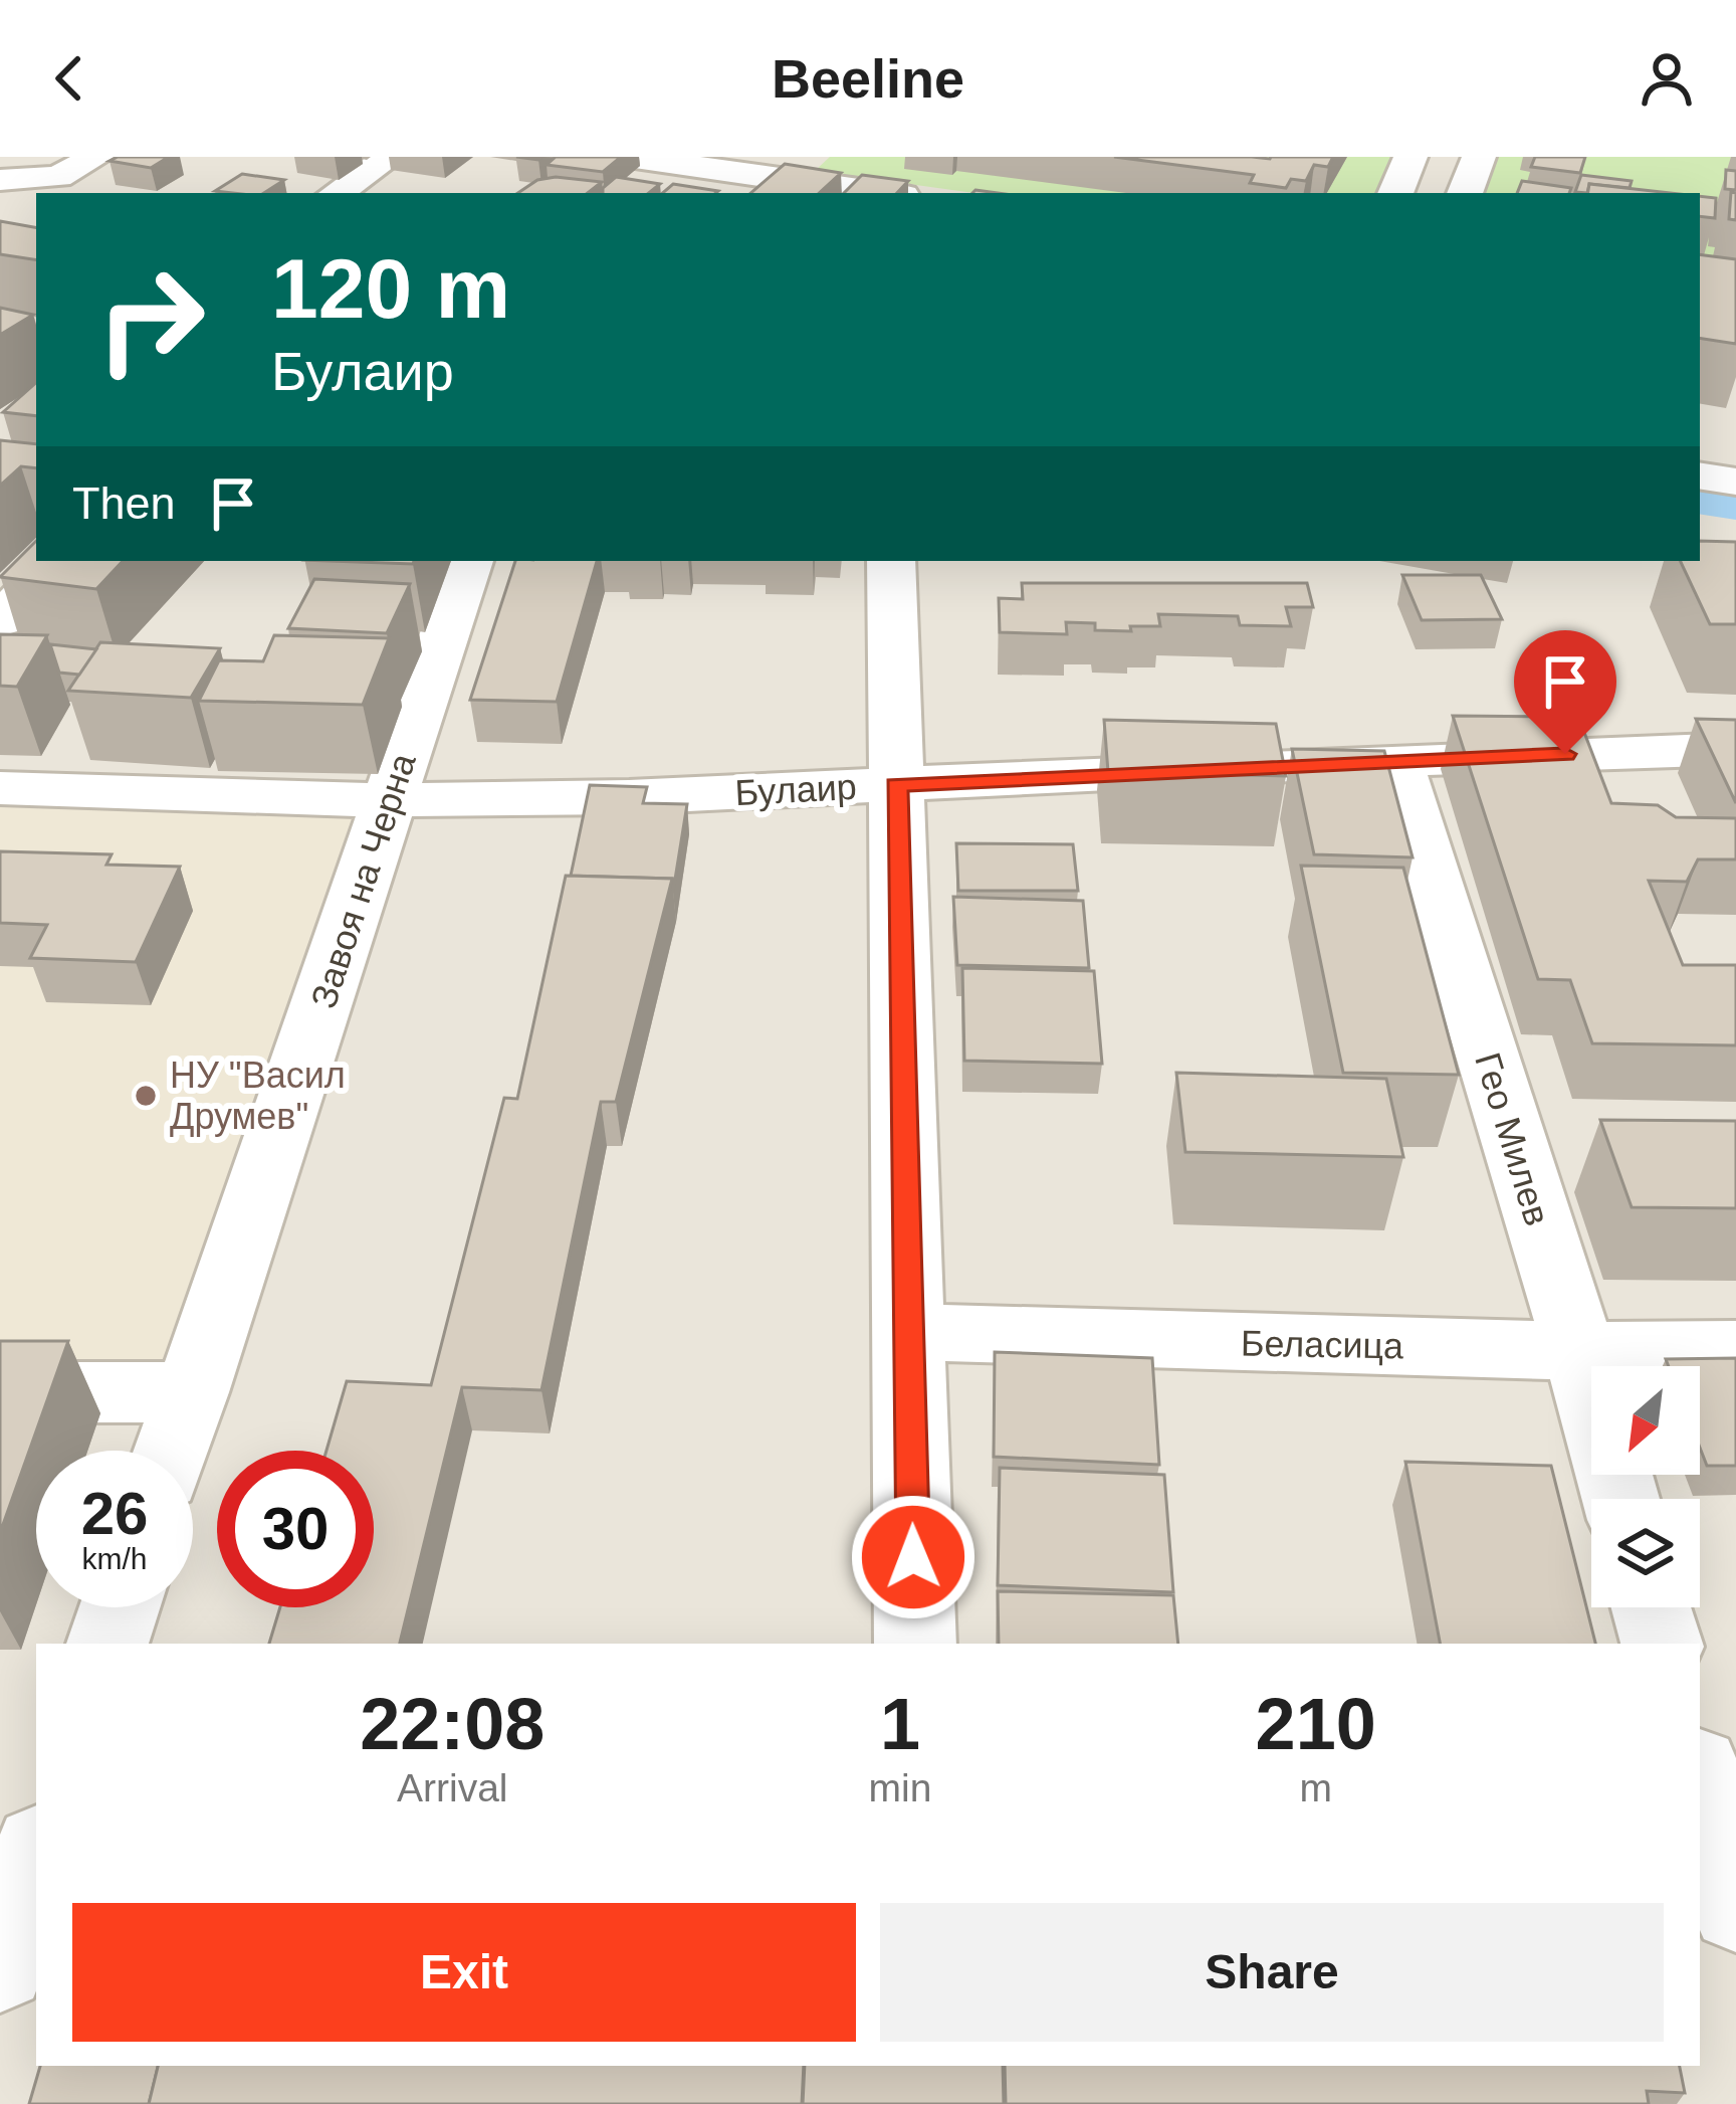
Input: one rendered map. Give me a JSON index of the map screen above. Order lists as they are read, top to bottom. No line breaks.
{"streets":{"street":["Булаир","Завоя на Черна","Гео Милев","Беласица"]},"crossings":[["Булаир","Завоя на Черна"],["Булаир","Гео Милев"],["Гео Милев","Беласица"]],"places":["НУ \"Васил Друмев\""],"north":"bottom left","page":{"header":"Beeline","turn":["120 m","Булаир"],"then":"Then","speed":"26 km/h","limit":"30","eta":["22:08","Arrival","1","min","210","m"],"buttons":["Exit","Share"]}}
